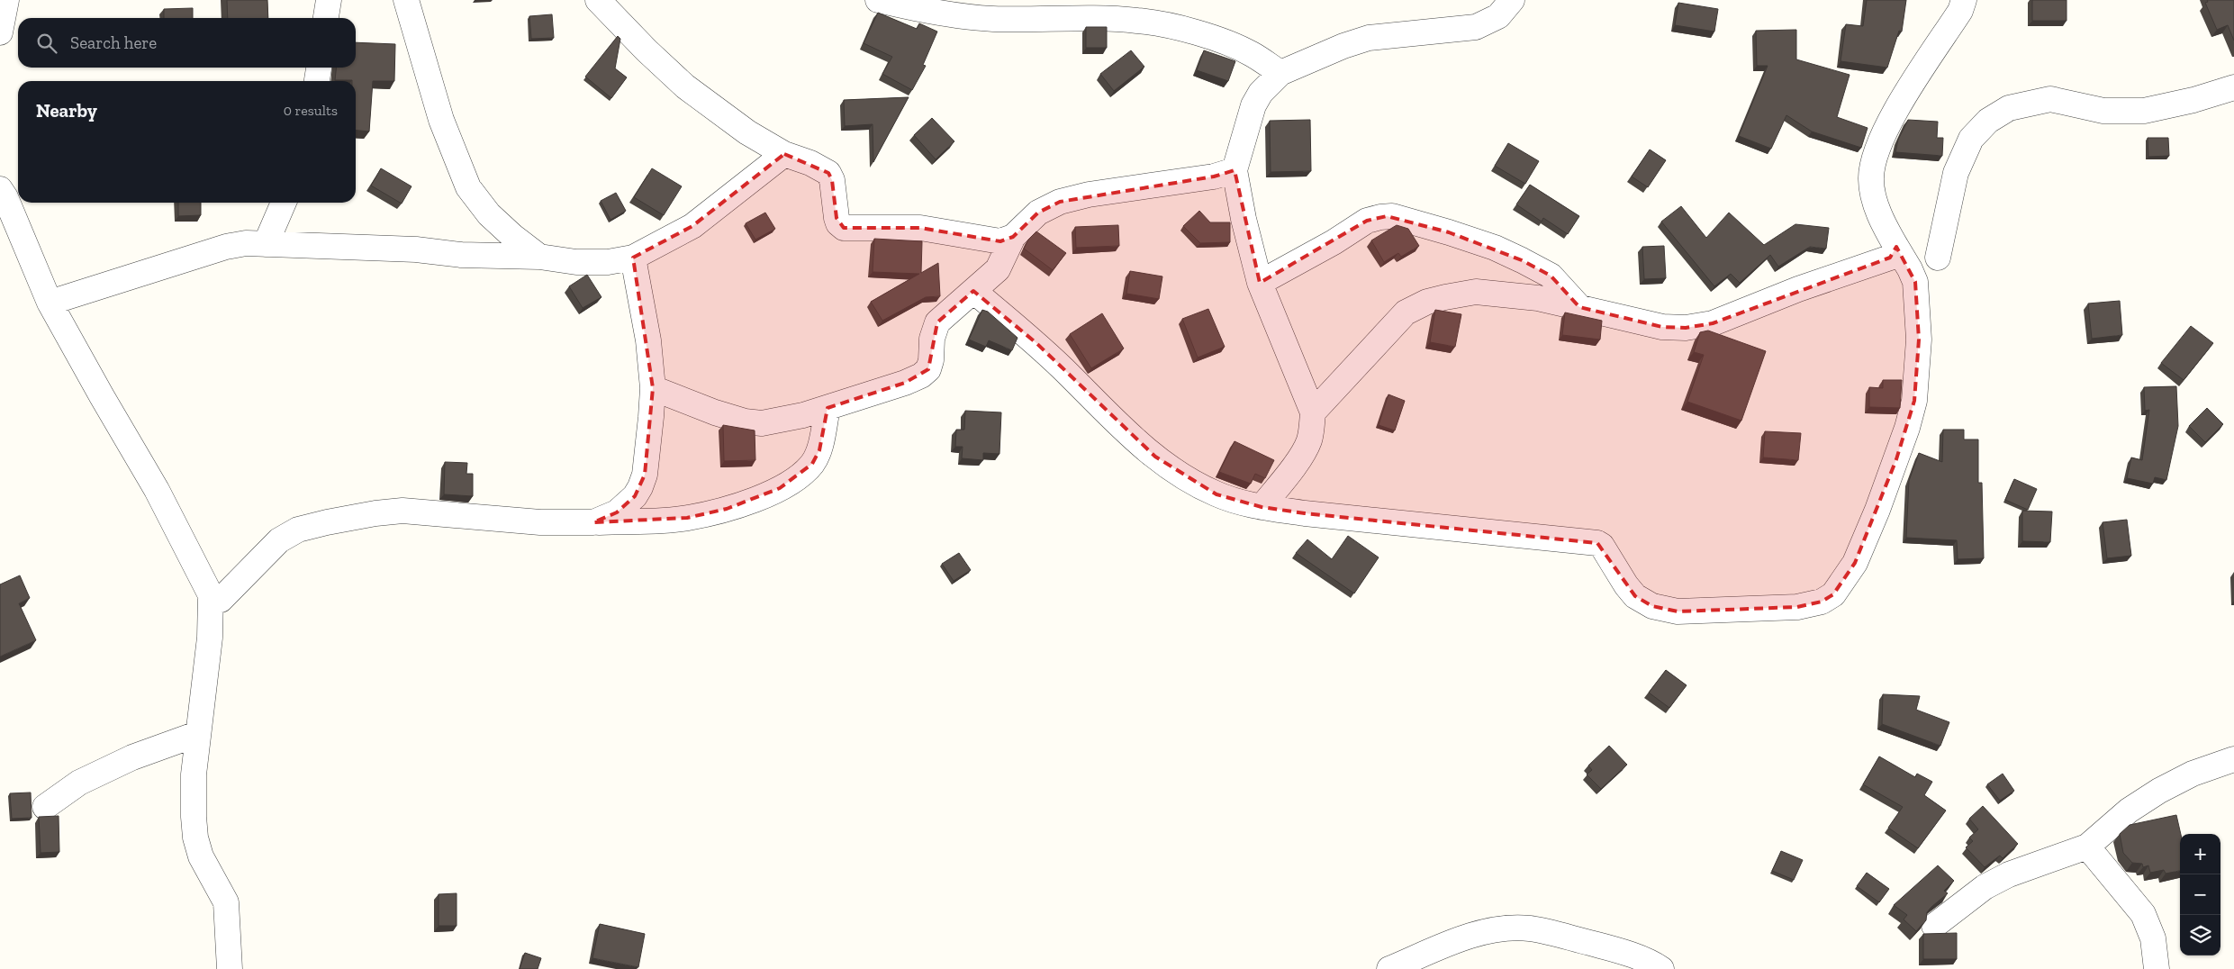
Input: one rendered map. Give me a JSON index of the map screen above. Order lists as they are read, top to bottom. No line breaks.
{"page":{"search":"Search here","heading":["Nearby","0 results"],"map_buttons":["+","−"]}}
